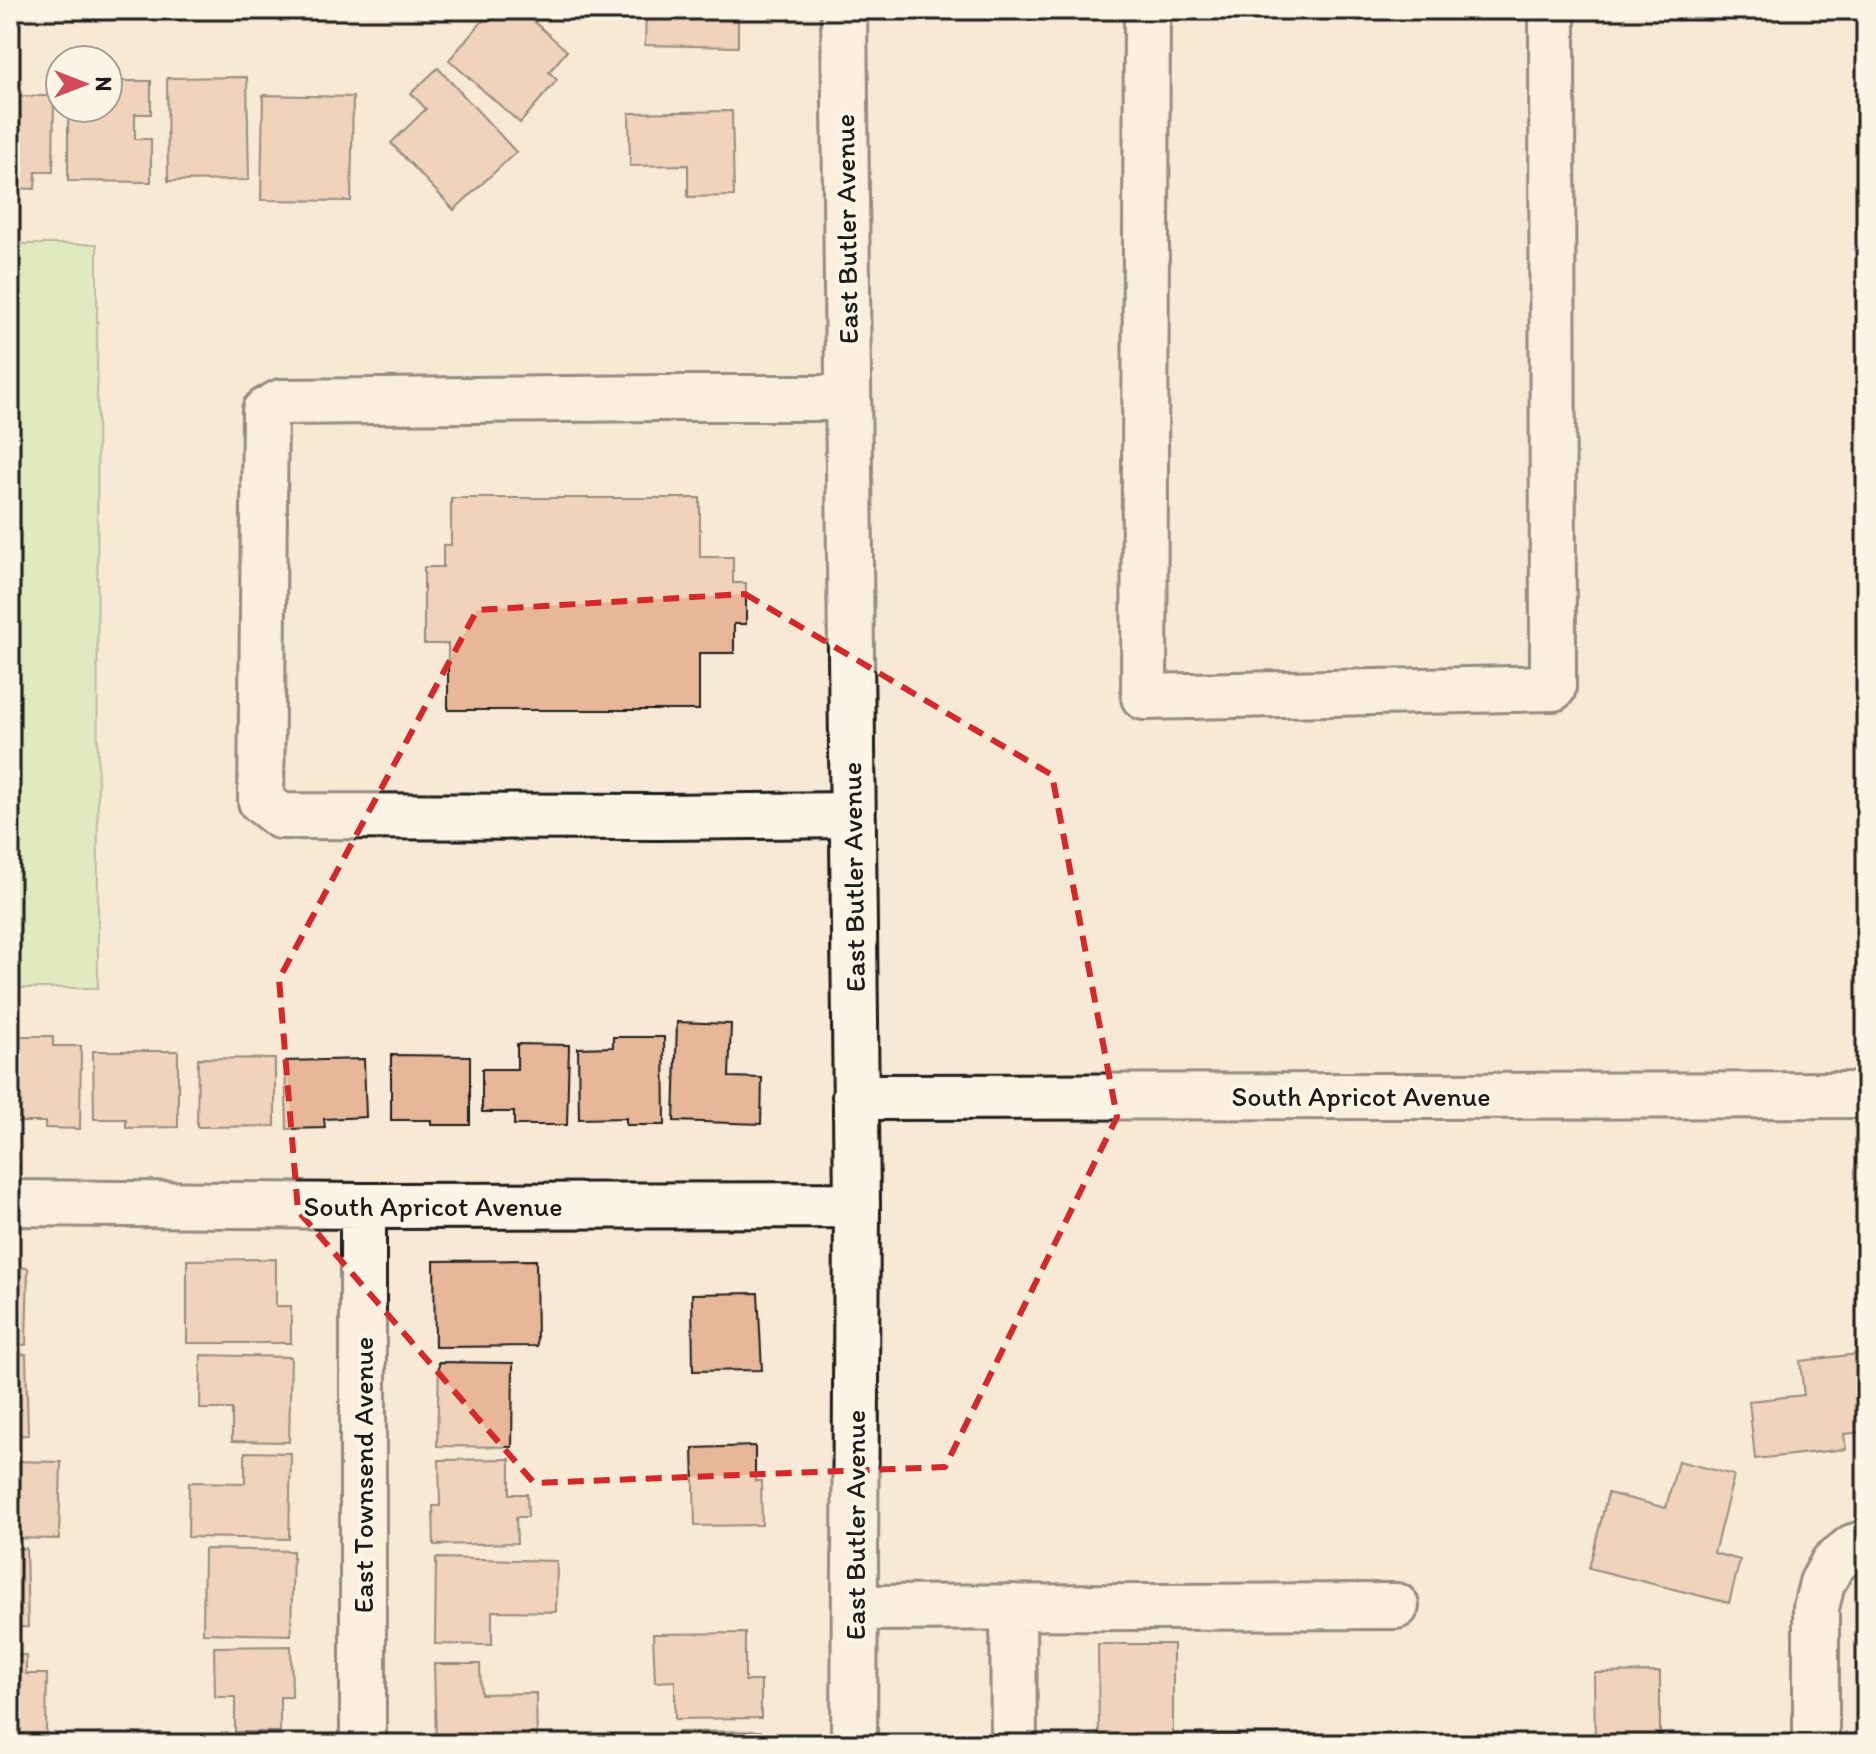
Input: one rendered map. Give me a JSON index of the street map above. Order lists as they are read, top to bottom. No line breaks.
{"streets":{"street":["East Butler Avenue","South Apricot Avenue","East Townsend Avenue"]},"crossings":[["East Butler Avenue","South Apricot Avenue"],["South Apricot Avenue","East Townsend Avenue"]],"north":"right"}
